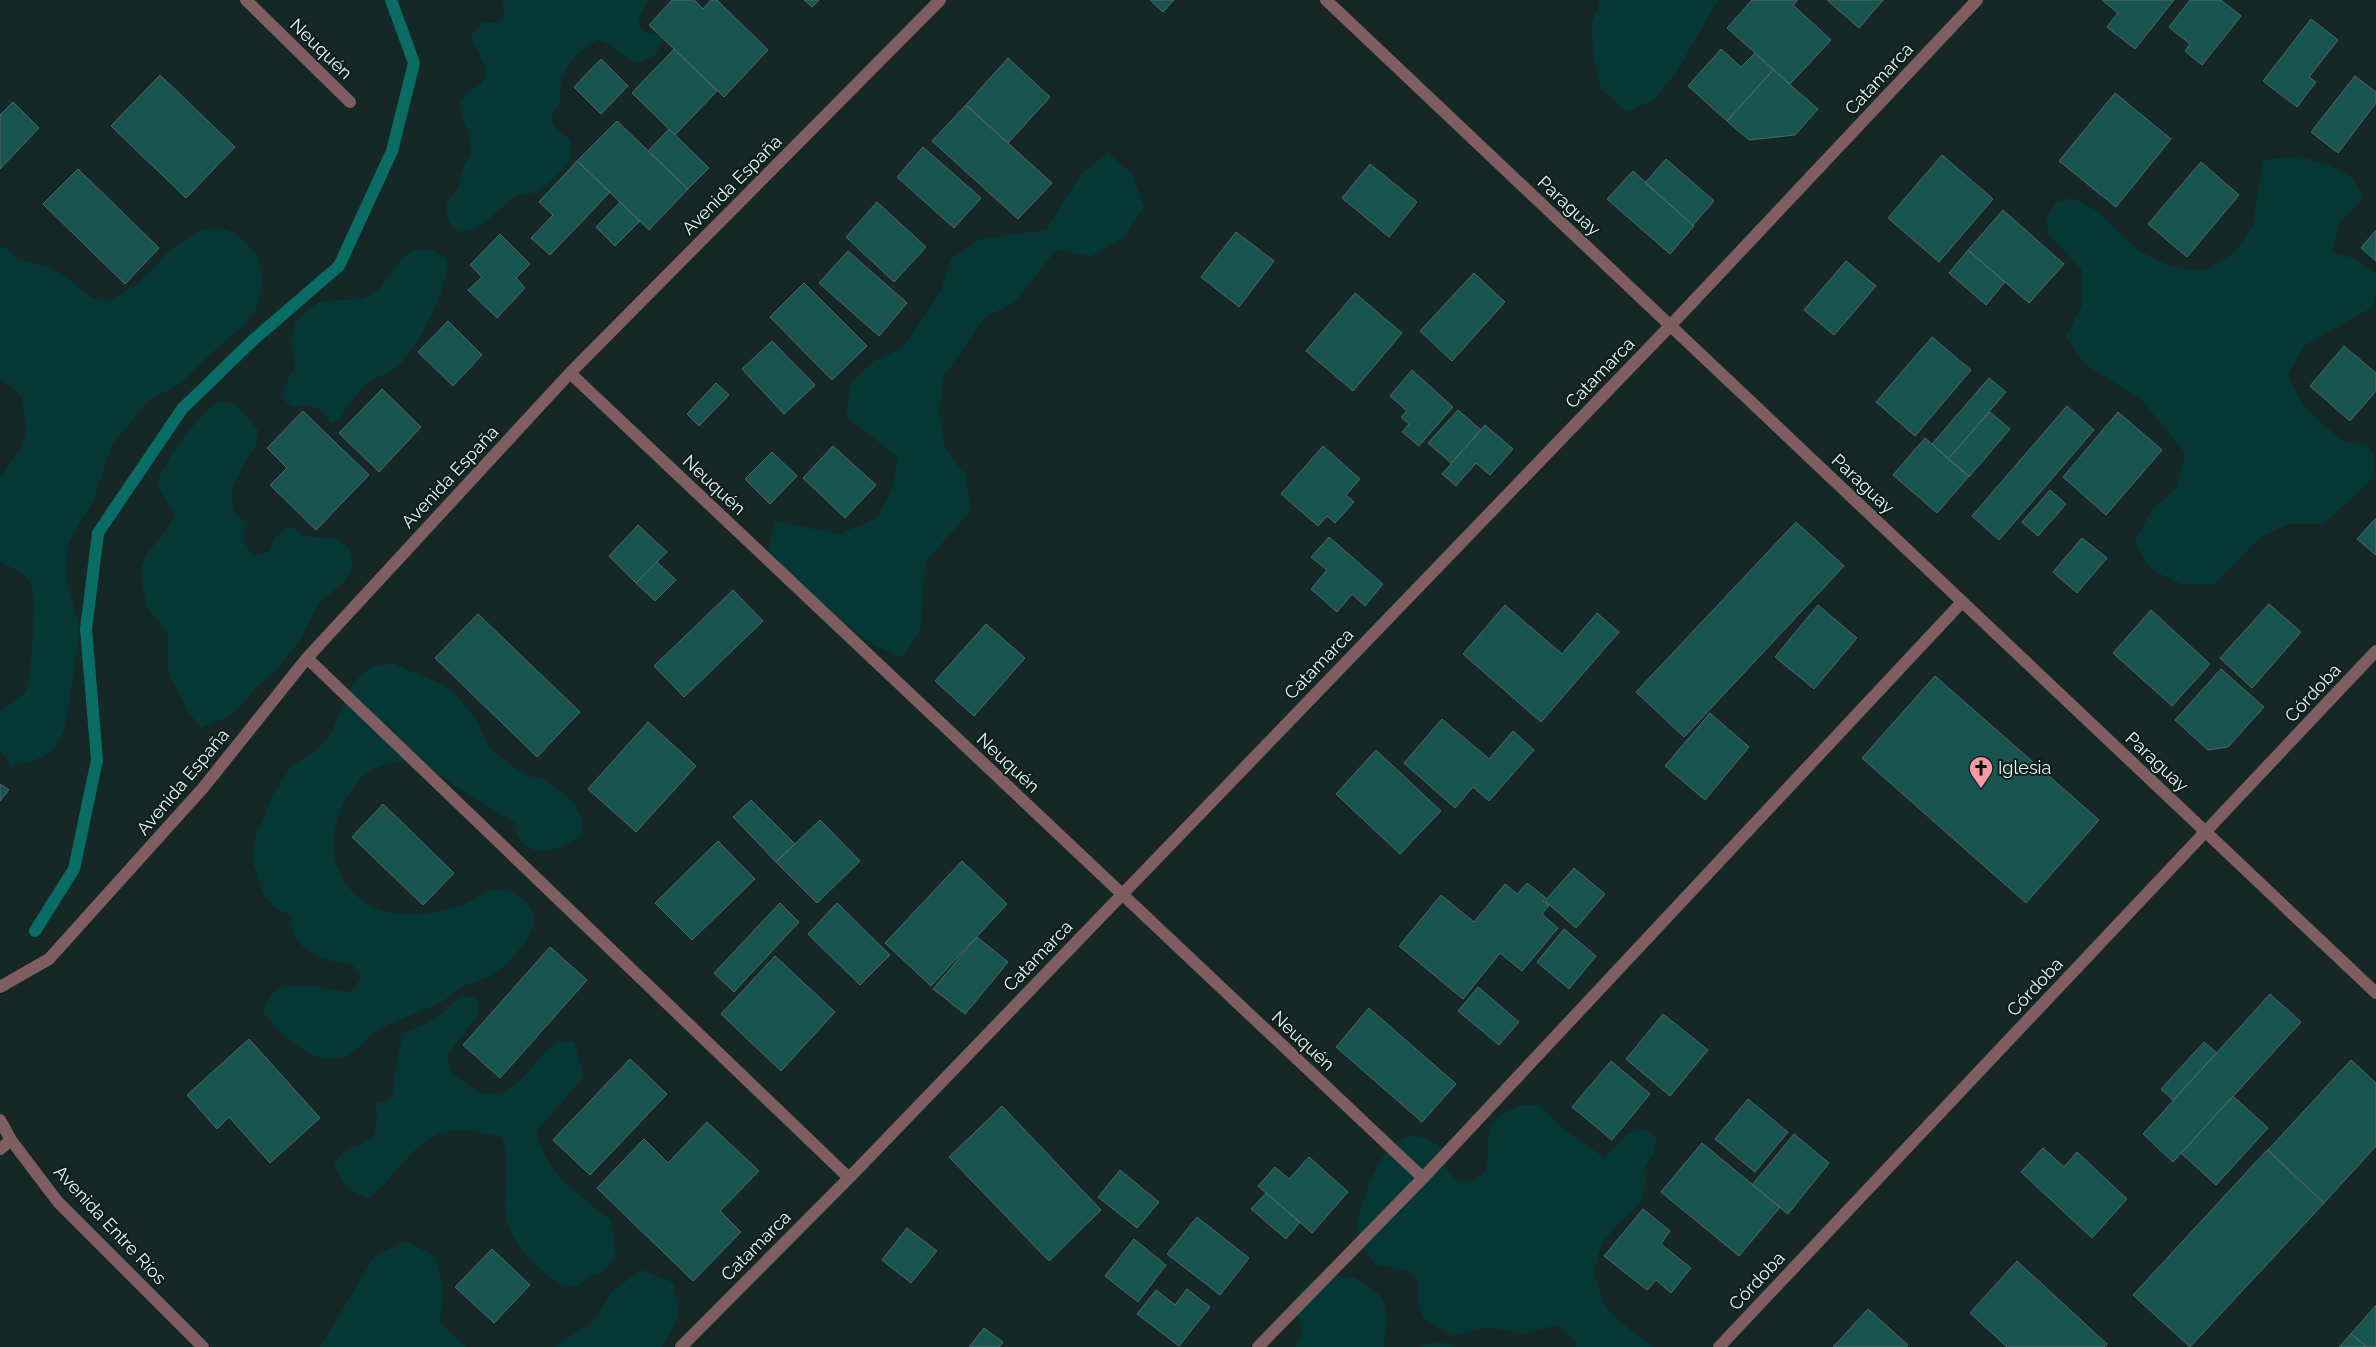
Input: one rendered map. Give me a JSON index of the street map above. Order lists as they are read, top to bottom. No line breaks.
{"streets":{"street":["Neuquén","Catamarca","Avenida España","Paraguay","Córdoba","Avenida Entre Ríos"]},"crossings":[["Neuquén","Catamarca"],["Neuquén","Avenida España"],["Catamarca","Paraguay"],["Paraguay","Córdoba"]],"places":{"church":["Iglesia"]}}
